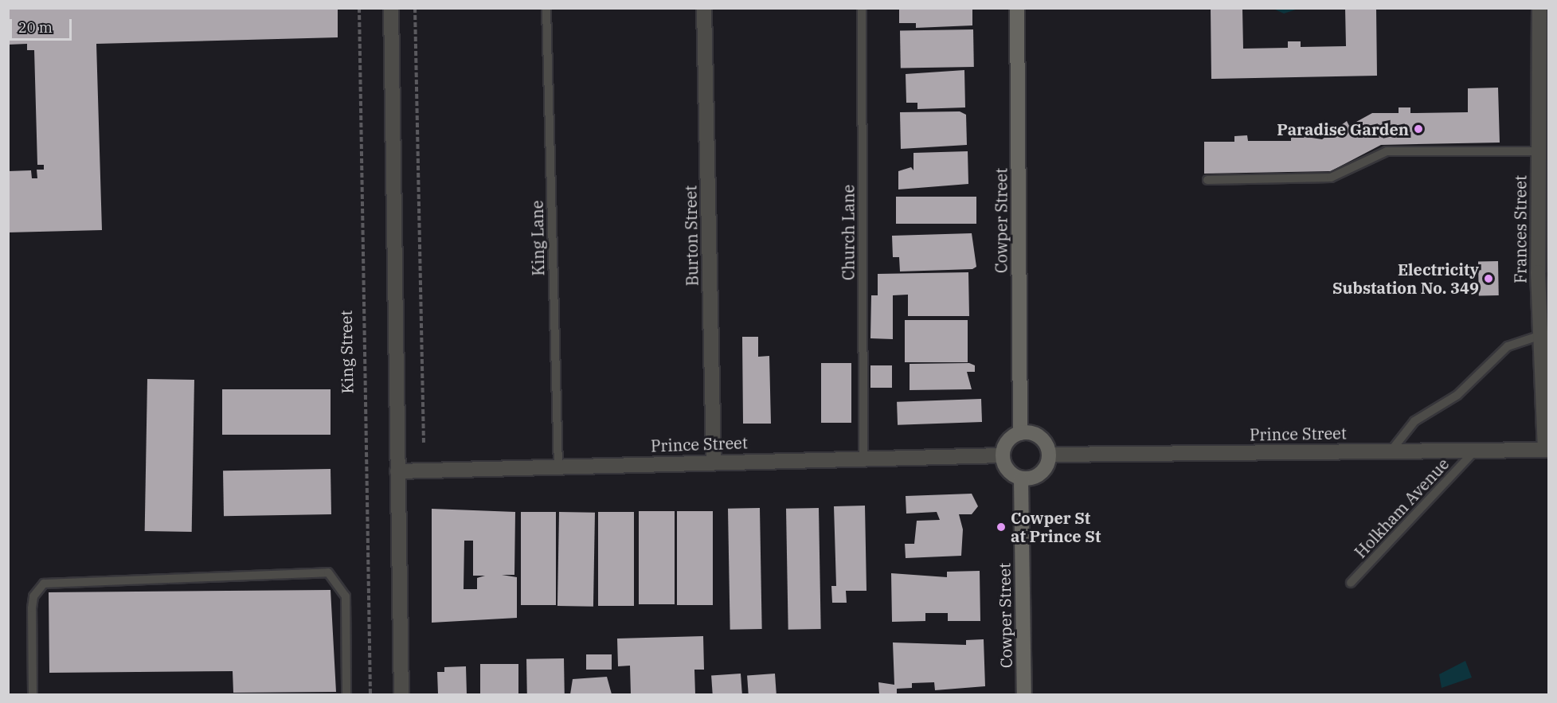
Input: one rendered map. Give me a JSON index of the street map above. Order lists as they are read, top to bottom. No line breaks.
{"streets":{"main road":["Cowper Street"],"street":["Frances Street","Burton Street","Prince Street"],"lane":["Church Lane","King Lane","Holkham Avenue"],"path":["King Street"]},"crossings":[["Cowper Street","Prince Street"],["Frances Street","Prince Street"],["Church Lane","Prince Street"],["Burton Street","Prince Street"],["King Lane","Prince Street"],["Prince Street","Holkham Avenue"]],"places":["Paradise Garden","Electricity Substation No. 349","Cowper St at Prince St"],"scale_bar":"20 m"}
